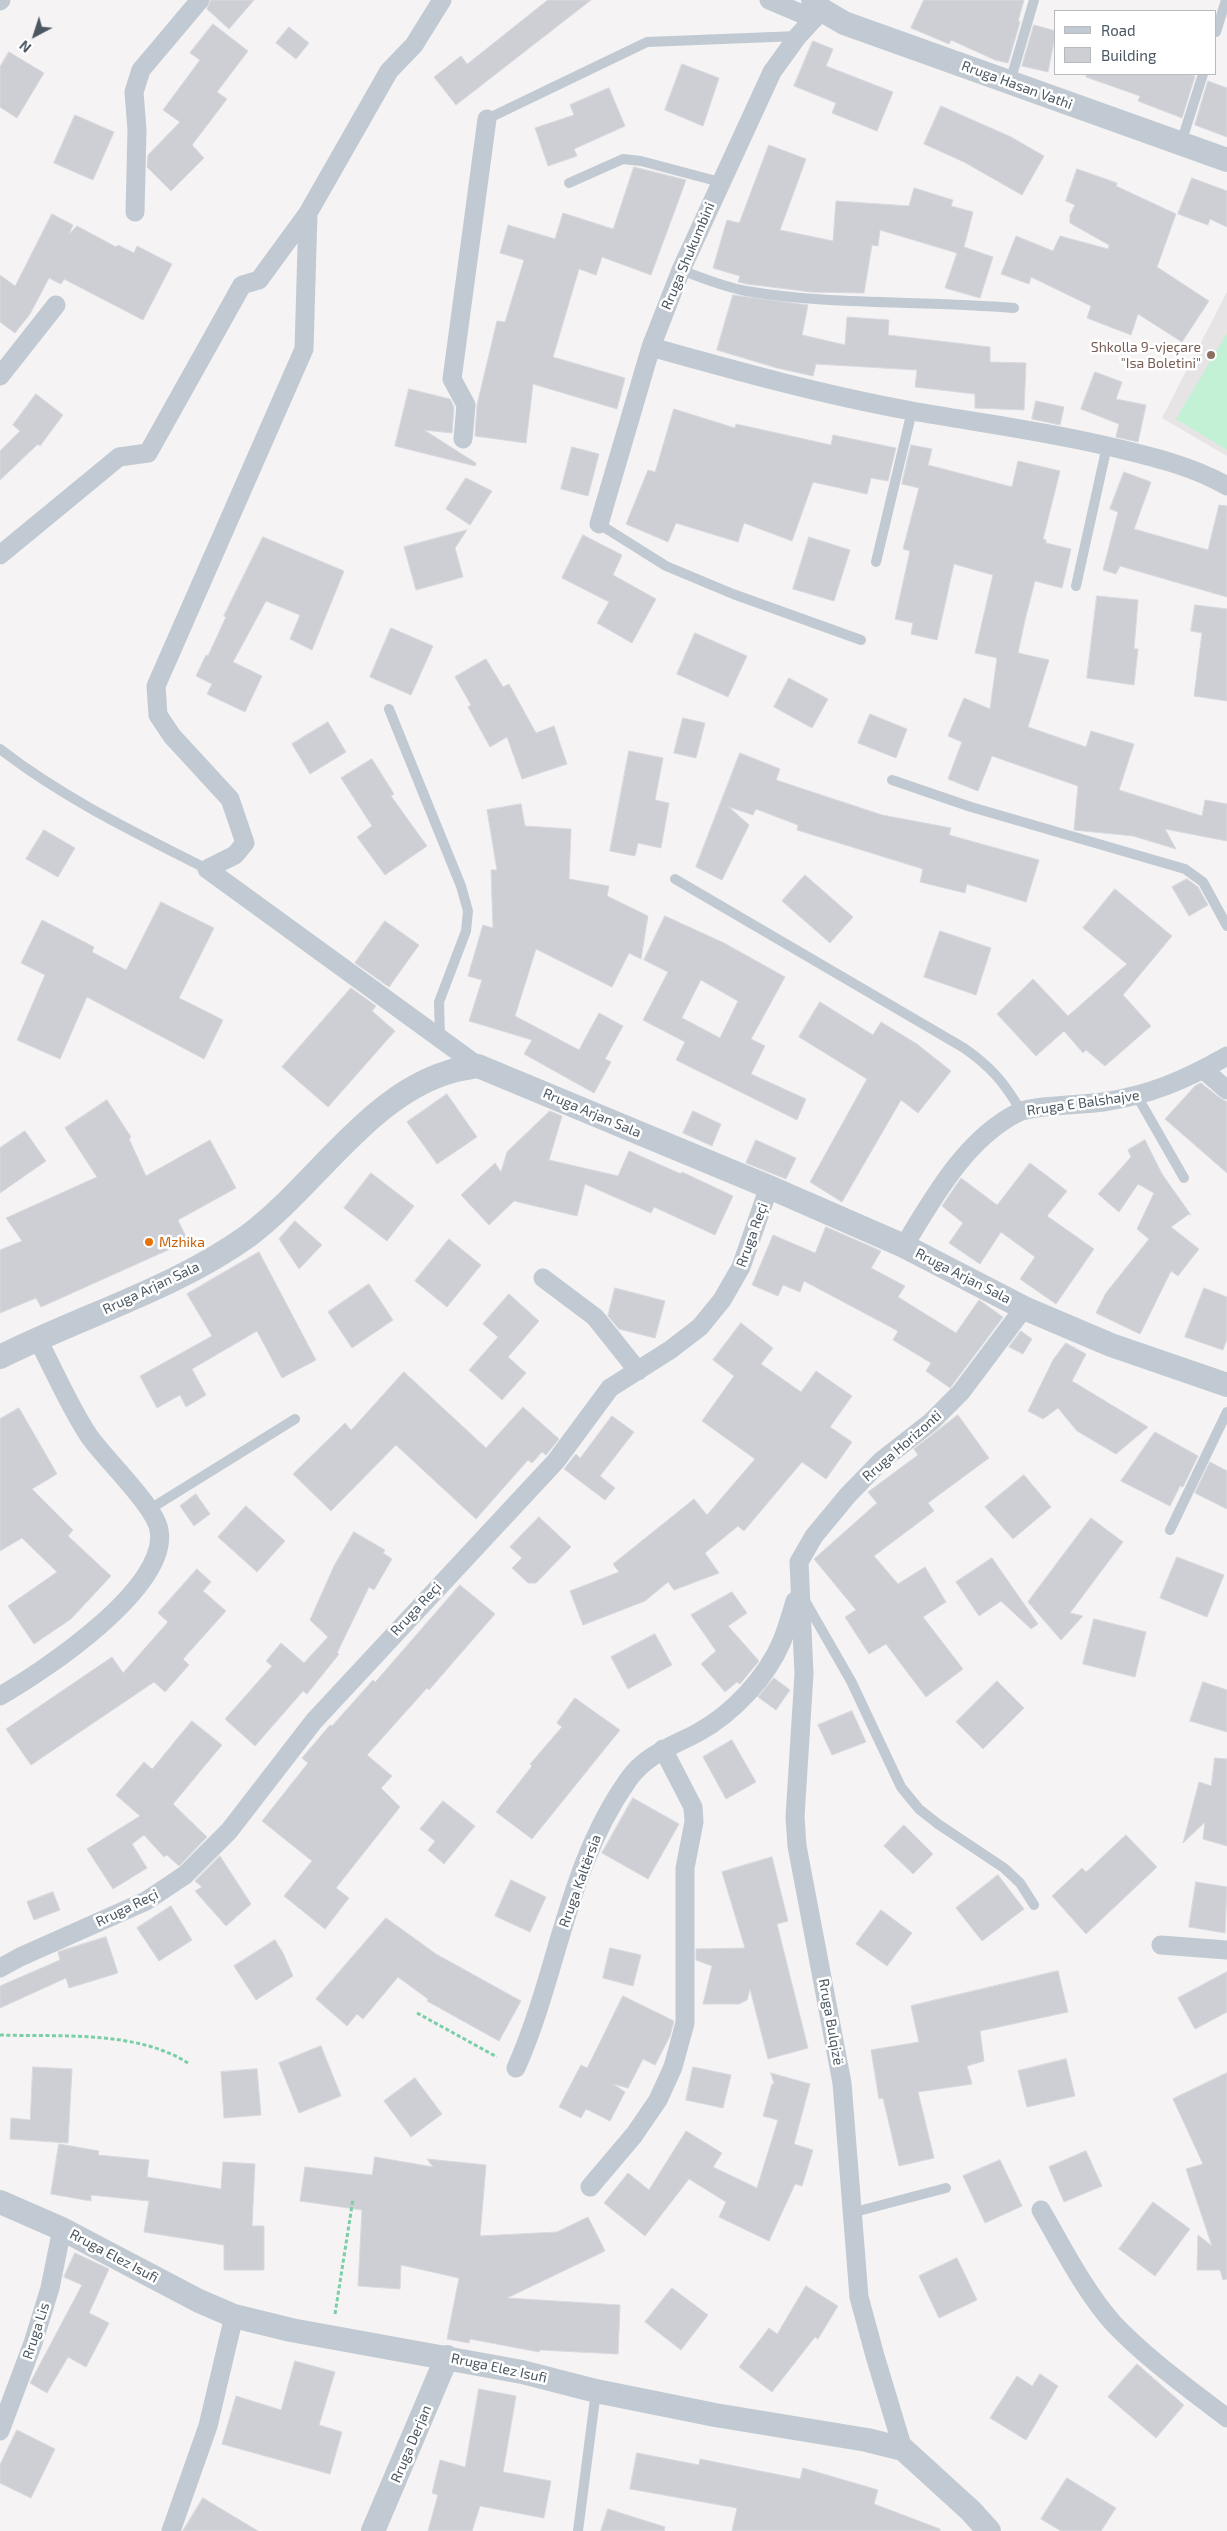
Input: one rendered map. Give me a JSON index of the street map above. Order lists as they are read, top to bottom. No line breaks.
{"streets":{"street":["Rruga Hasan Vathi","Rruga Shukumbini","Rruga E Balshajve","Rruga Arjan Sala","Rruga Reçi","Rruga Horizonti","Rruga Kaltërsia","Rruga Bulqizë","Rruga Elez Isufi","Rruga Lis","Rruga Derjan"]},"crossings":[["Rruga Hasan Vathi","Rruga Shukumbini"],["Rruga E Balshajve","Rruga Arjan Sala"],["Rruga Arjan Sala","Rruga Reçi"],["Rruga Arjan Sala","Rruga Horizonti"],["Rruga Horizonti","Rruga Kaltërsia"],["Rruga Horizonti","Rruga Bulqizë"],["Rruga Kaltërsia","Rruga Bulqizë"],["Rruga Bulqizë","Rruga Elez Isufi"],["Rruga Elez Isufi","Rruga Lis"],["Rruga Elez Isufi","Rruga Derjan"]],"places":["Shkolla 9-vjeçare \"Isa Boletini\"","Mzhika"],"legend":["Road","Building"],"north":"bottom left"}
